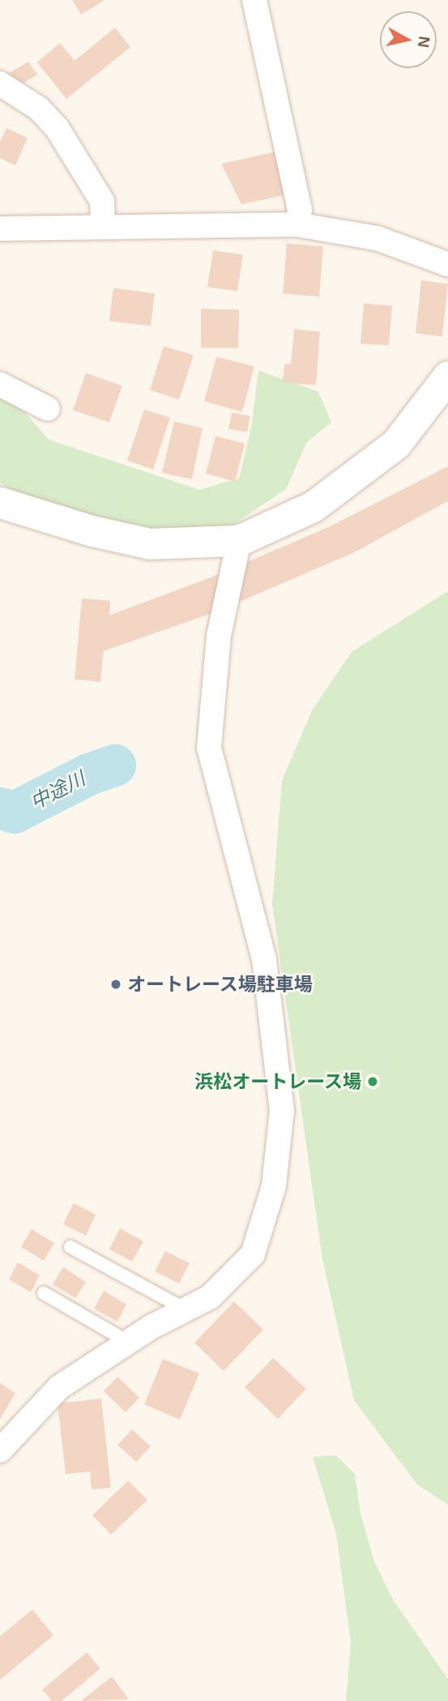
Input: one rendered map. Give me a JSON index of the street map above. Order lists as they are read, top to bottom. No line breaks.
{"water":["中途川"],"places":["オートレース場駐車場","浜松オートレース場"],"north":"right"}
